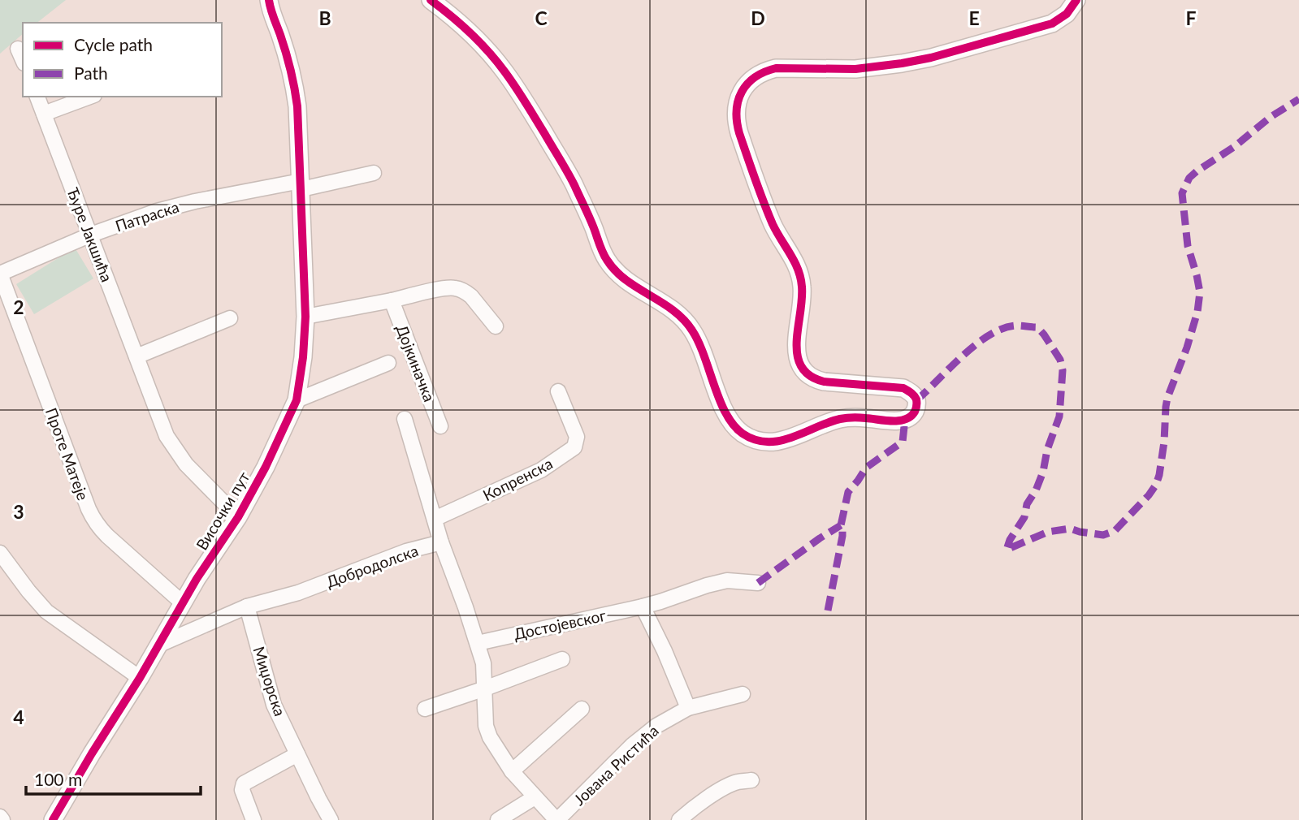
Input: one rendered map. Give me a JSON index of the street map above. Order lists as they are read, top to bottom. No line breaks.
{"streets":{"main road":["Височки пут"],"street":["Патраска","Ђуре Јакшића","Дојкиначка","Проте Матеје","Копренска","Добродолска","Достојевског","Миџорска","Јована Ристића"]},"crossings":[["Патраска","Ђуре Јакшића"],["Патраска","Проте Матеје"],["Патраска","Височки пут"],["Ђуре Јакшића","Височки пут"],["Проте Матеје","Височки пут"],["Височки пут","Добродолска"],["Добродолска","Миџорска"]],"legend":["Cycle path","Path"],"scale_bar":"100 m","grid":{"columns":["B","C","D","E","F"],"rows":["2","3","4"]}}
